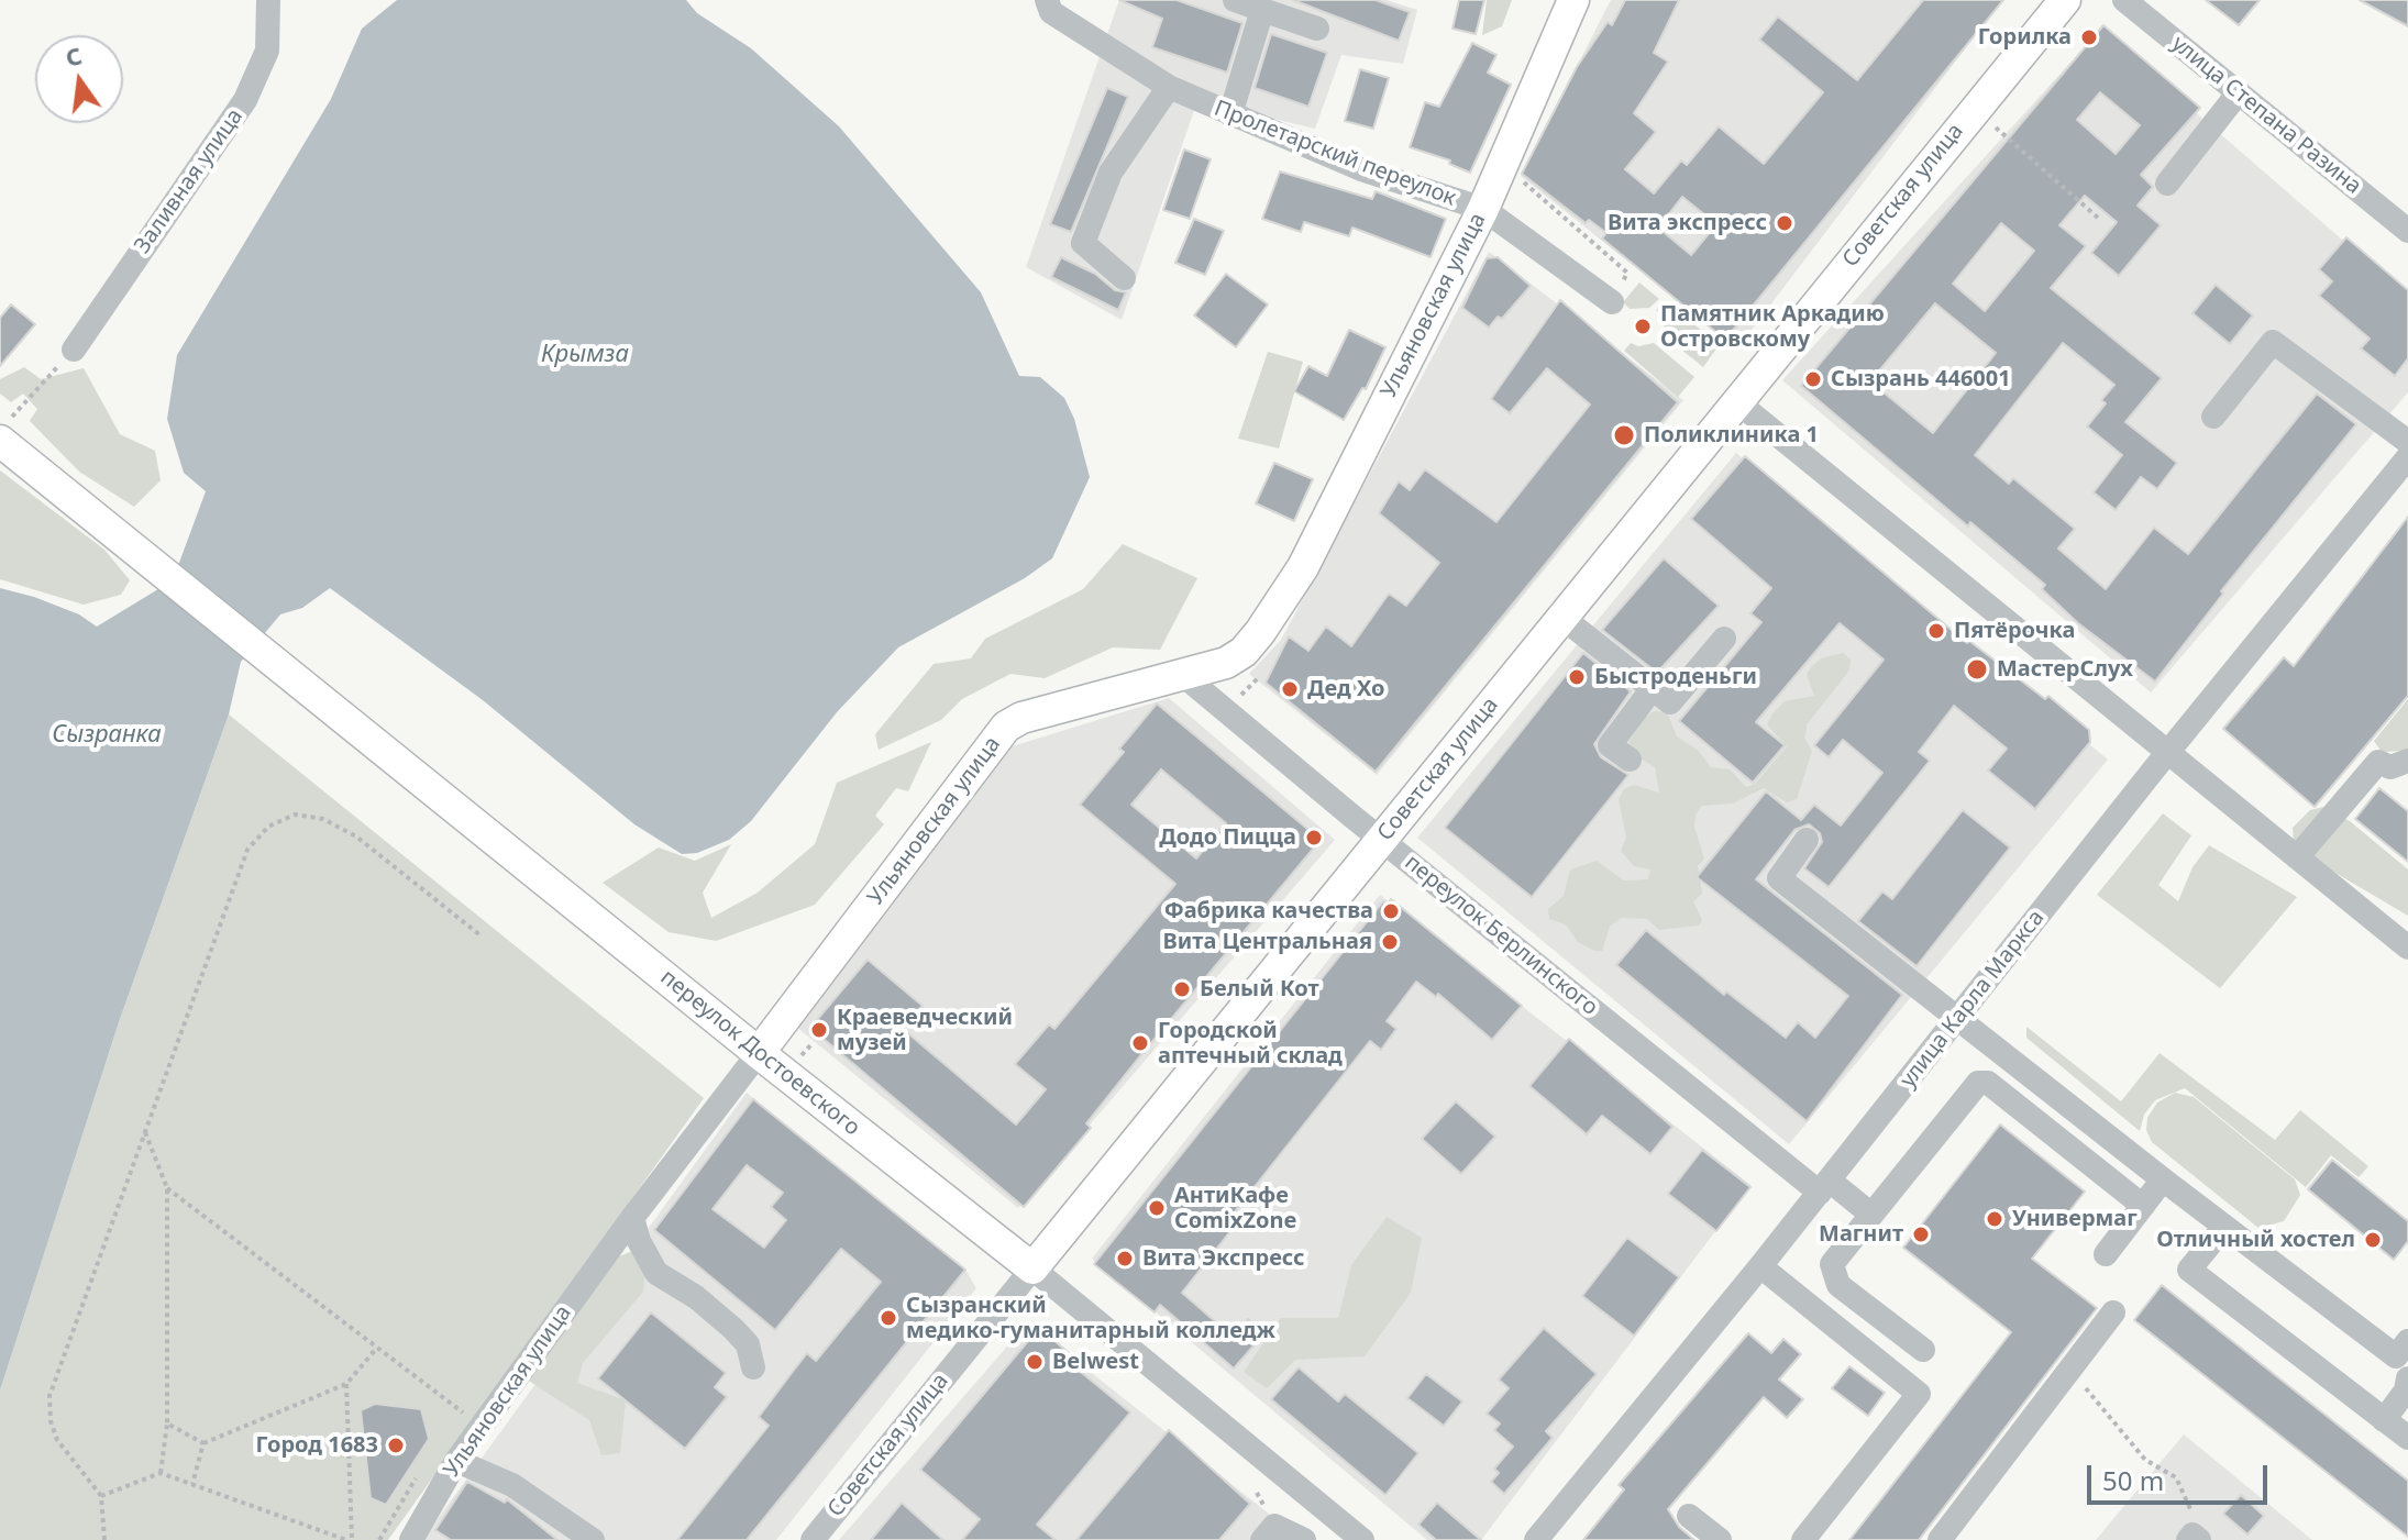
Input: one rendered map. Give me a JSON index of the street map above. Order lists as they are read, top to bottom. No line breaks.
{"streets":{"main road":["Советская улица","Ульяновская улица","переулок Достоевского"],"street":["улица Степана Разина","Пролетарский переулок","Заливная улица","переулок Берлинского","улица Карла Маркса"]},"crossings":[["Пролетарский переулок","Ульяновская улица"],["Советская улица","переулок Берлинского"],["Советская улица","переулок Достоевского"],["Ульяновская улица","переулок Берлинского"],["Ульяновская улица","переулок Достоевского"],["переулок Берлинского","улица Карла Маркса"]],"water":["Крымза","Сызранка"],"places":["Горилка","Вита экспресс","Памятник Аркадию Островскому","Сызрань 446001","Поликлиника 1","Пятёрочка","МастерСлух","Быстроденьги","Дед Хо","Додо Пицца","Фабрика качества","Вита Центральная","Белый Кот","Краеведческий музей","Городской аптечный склад","АнтиКафе ComixZone","Универмаг","Магнит","Отличный хостел","Вита Экспресс","Сызранский медико-гуманитарный колледж","Belwest","Город 1683"],"scale_bar":"50 m","north":"top"}
